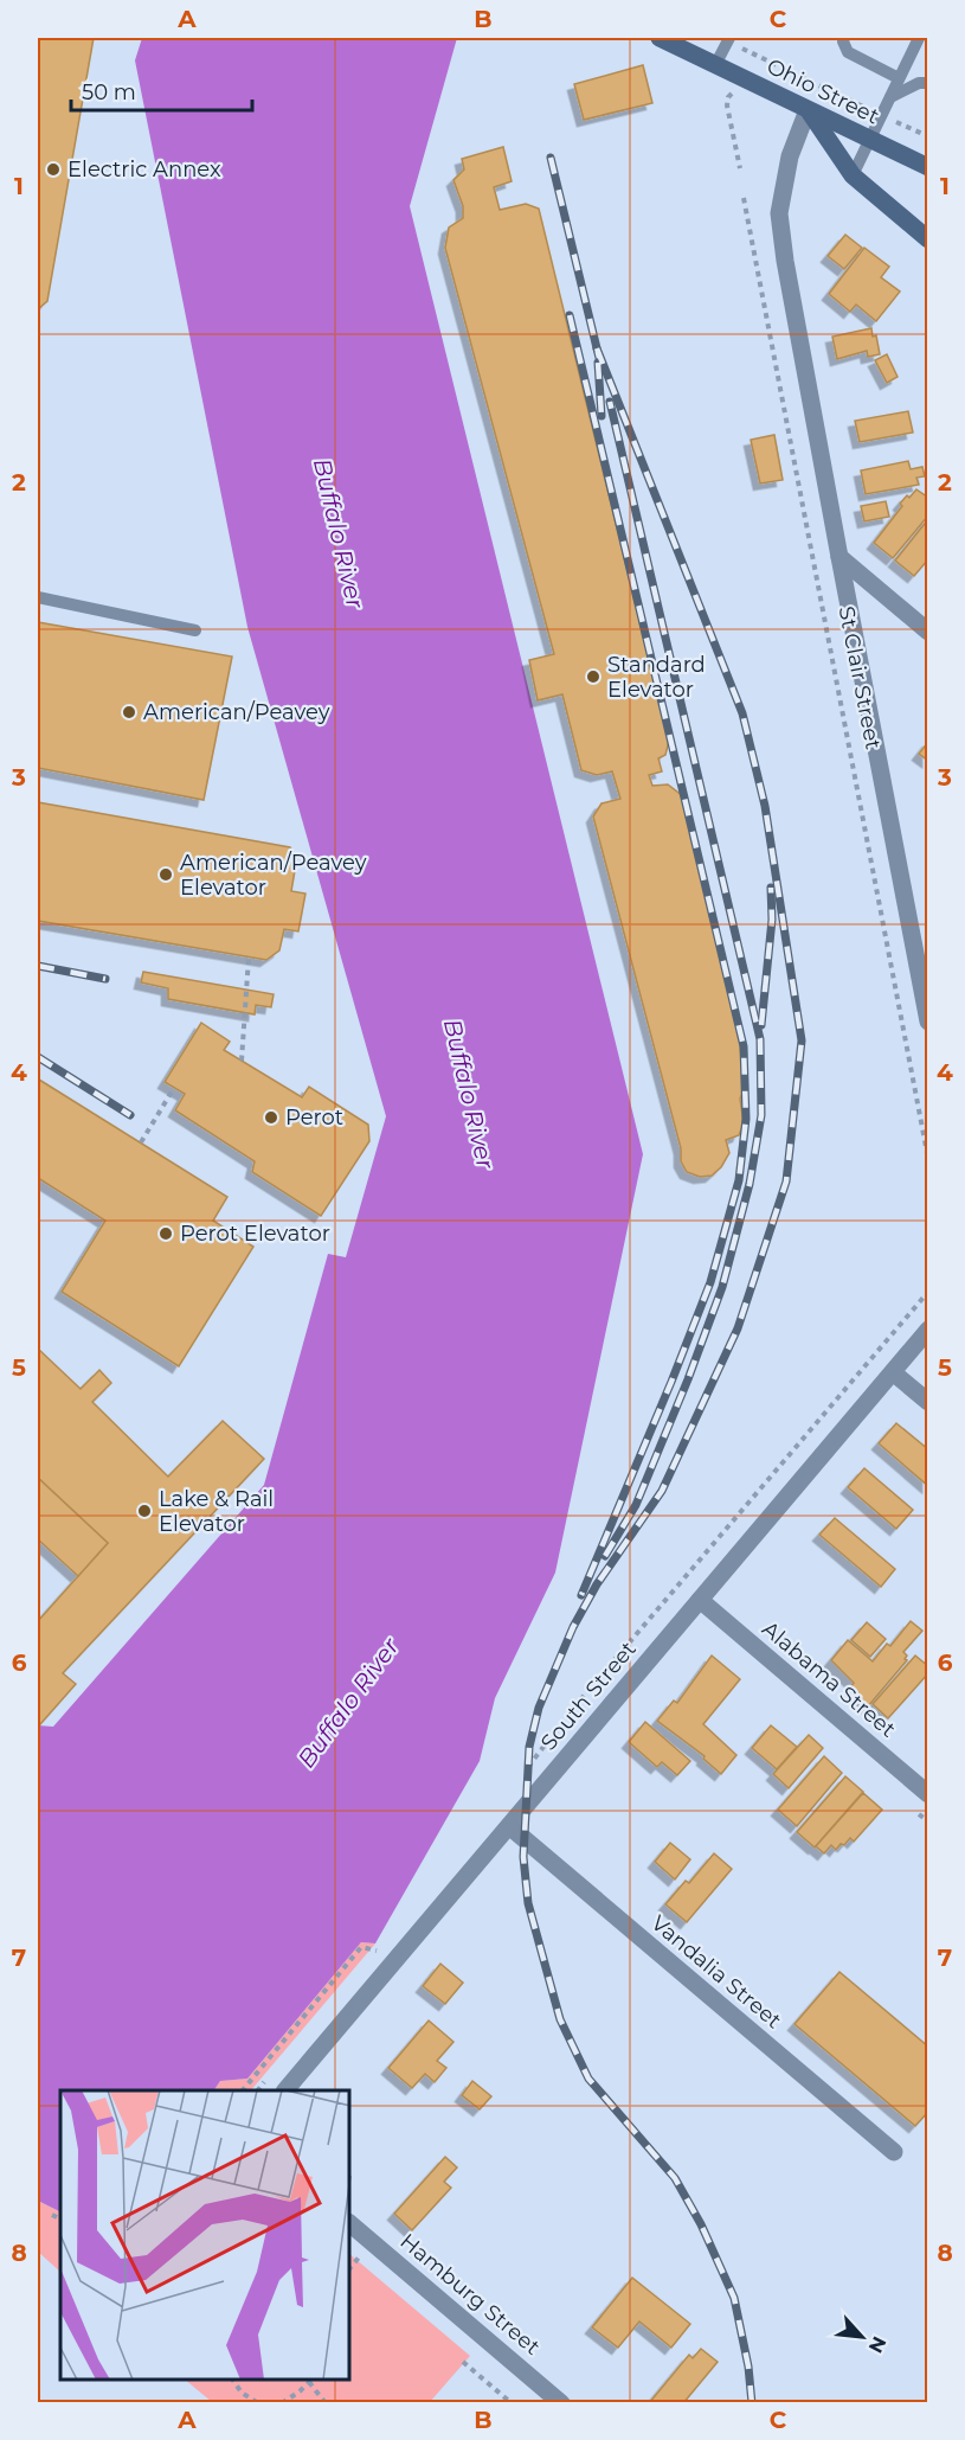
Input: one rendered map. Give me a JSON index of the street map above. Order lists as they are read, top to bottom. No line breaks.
{"streets":{"street":["Ohio Street","St Clair Street","Alabama Street","South Street","Vandalia Street","Hamburg Street"]},"crossings":[["Ohio Street","St Clair Street"],["Alabama Street","South Street"],["South Street","Vandalia Street"]],"water":["Buffalo River"],"places":["Electric Annex","Standard Elevator","American/Peavey","American/Peavey Elevator","Perot","Perot Elevator","Lake & Rail Elevator"],"scale_bar":"50 m","north":"bottom right","grid":{"columns":["A","B","C"],"rows":["1","2","3","4","5","6","7","8"]}}
